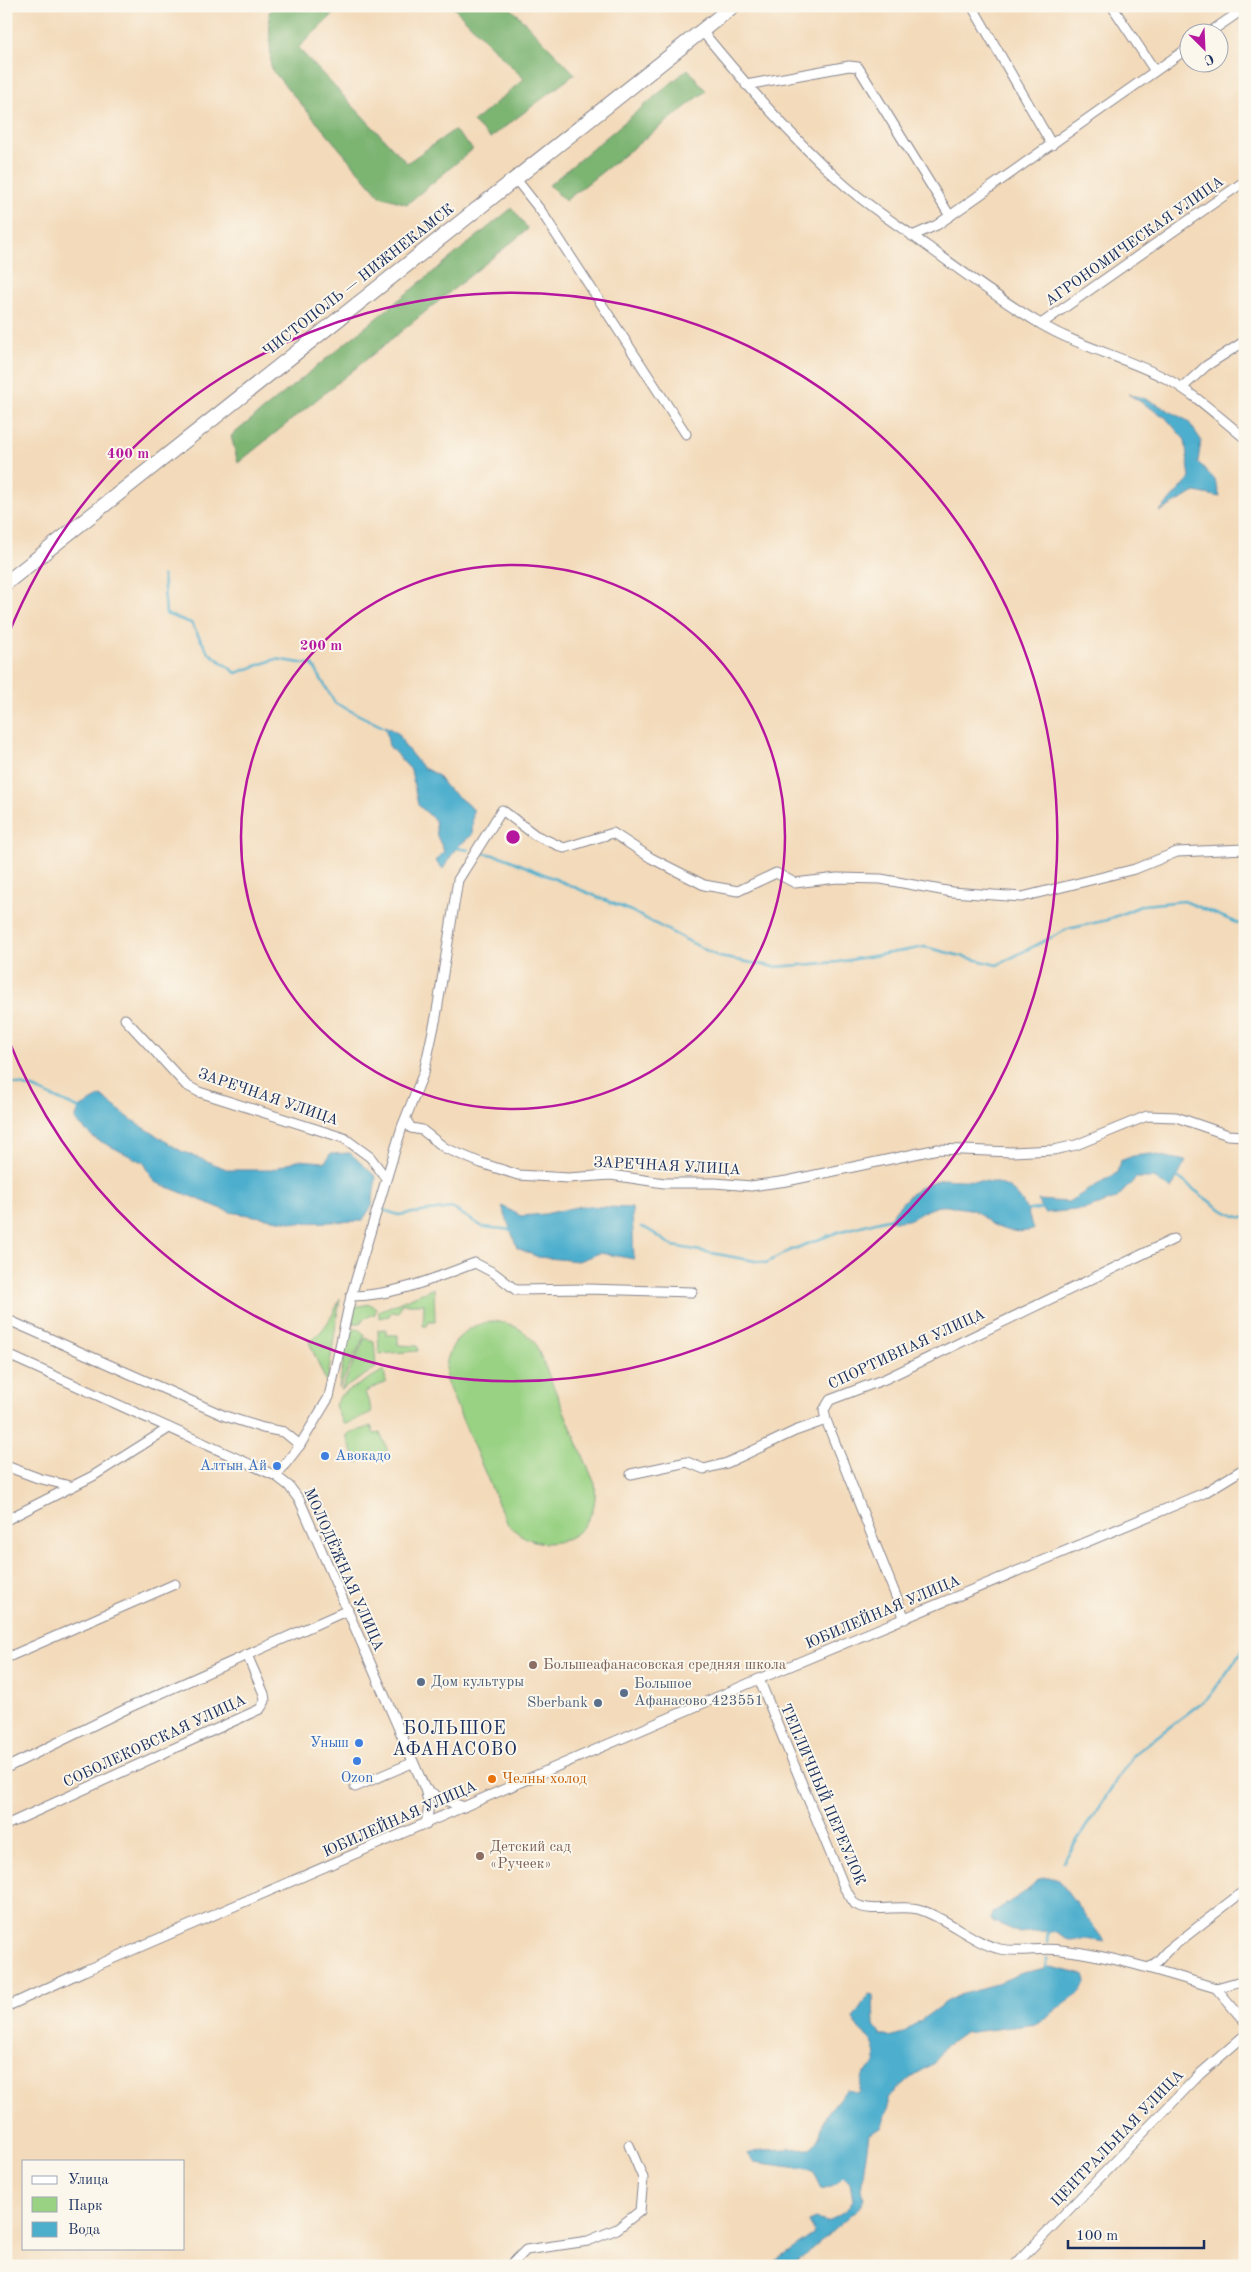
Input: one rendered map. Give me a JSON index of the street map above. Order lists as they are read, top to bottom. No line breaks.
{"streets":{"main road":["ЧИСТОПОЛЬ — НИЖНЕКАМСК"],"street":["АГРОНОМИЧЕСКАЯ УЛИЦА","ЗАРЕЧНАЯ УЛИЦА","СПОРТИВНАЯ УЛИЦА","МОЛОДЁЖНАЯ УЛИЦА","ЮБИЛЕЙНАЯ УЛИЦА","СОБОЛЕКОВСКАЯ УЛИЦА","ТЕПЛИЧНЫЙ ПЕРЕУЛОК","ЦЕНТРАЛЬНАЯ УЛИЦА"]},"crossings":[["МОЛОДЁЖНАЯ УЛИЦА","ЮБИЛЕЙНАЯ УЛИЦА"],["ЮБИЛЕЙНАЯ УЛИЦА","ТЕПЛИЧНЫЙ ПЕРЕУЛОК"]],"districts":["БОЛЬШОЕ АФАНАСОВО"],"places":["Авокадо","Алтын Ай","Большеафанасовская средняя школа","Дом культуры","Большое Афанасово 423551","Sberbank","Уныш","Ozon","Челны холод","Детский сад «Ручеек»"],"legend":["Улица","Парк","Вода"],"scale_bar":"100 m","north":"bottom right","rings":["400 m","200 m"]}
